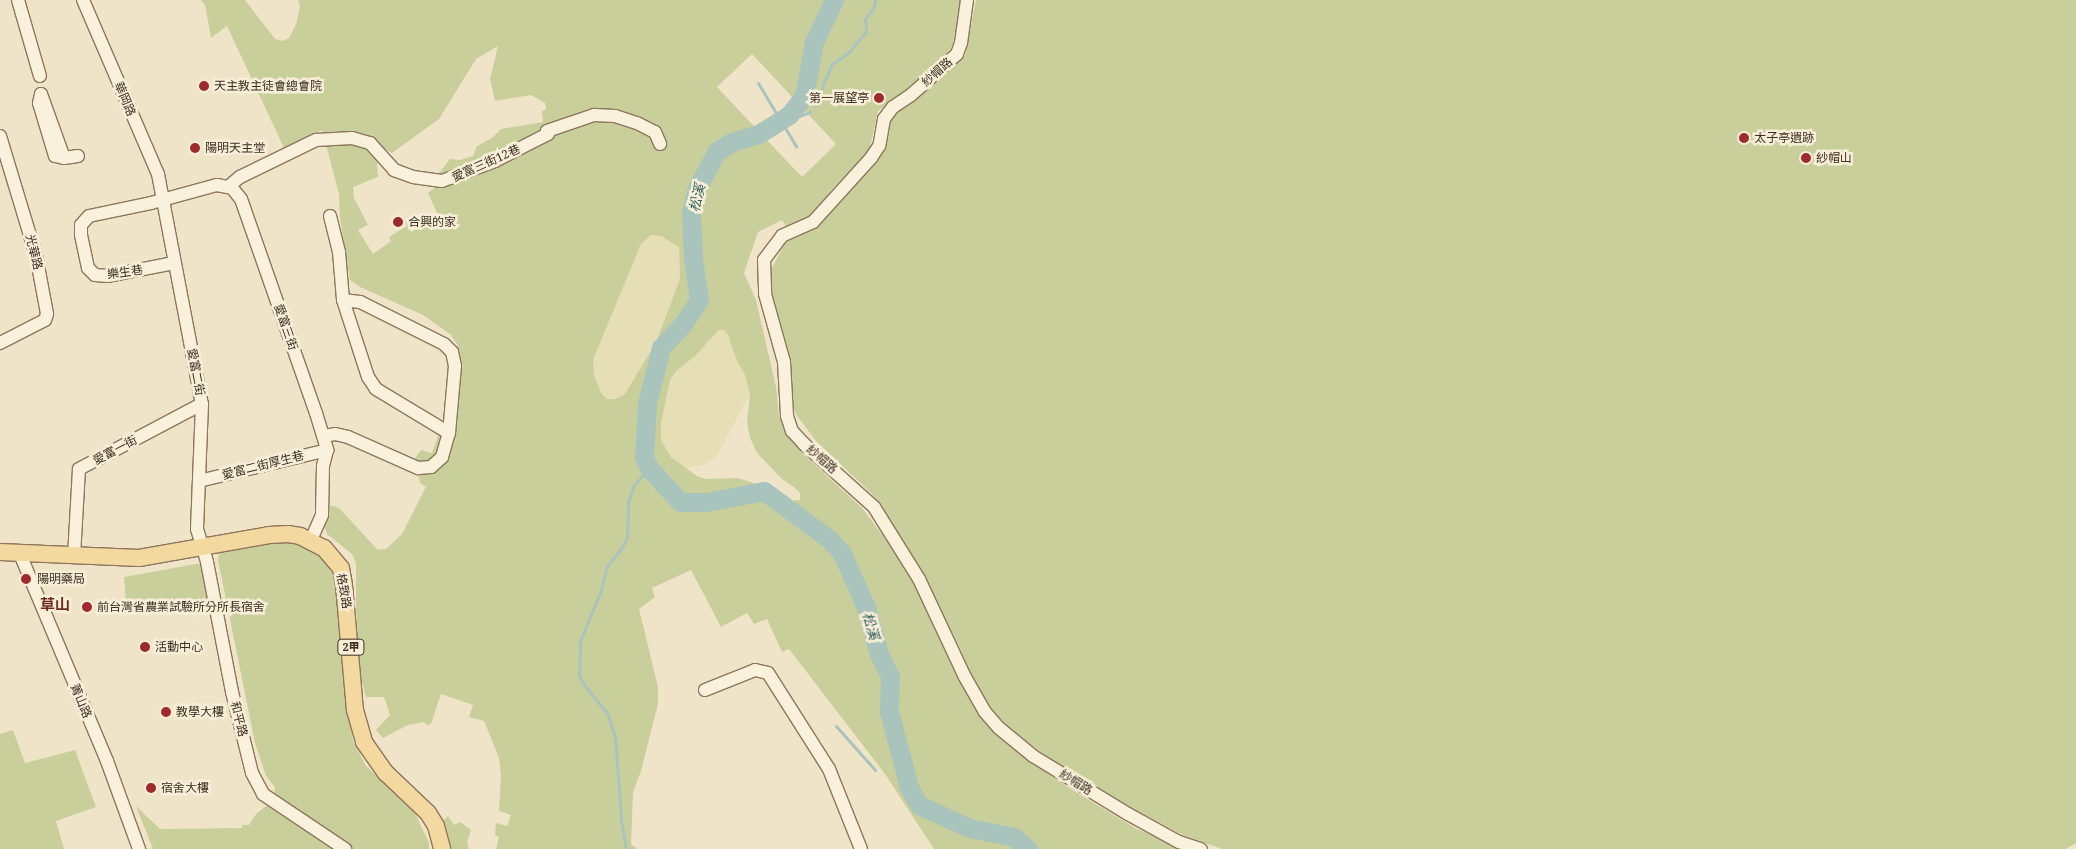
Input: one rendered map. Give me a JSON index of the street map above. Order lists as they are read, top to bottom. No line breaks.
{"streets":{"main road":["格致路","2甲"],"street":["紗帽路","華岡路","愛富三街12巷","光華路","樂生巷","愛富三街","愛富二街","愛富一街","愛富二街厚生巷","菁山路","和平路"]},"crossings":[["華岡路","樂生巷"],["華岡路","愛富二街"],["愛富三街12巷","愛富三街"],["樂生巷","愛富二街"],["愛富三街","愛富二街厚生巷"],["愛富三街","格致路"],["愛富二街","愛富一街"],["愛富二街","愛富二街厚生巷"],["愛富二街","格致路"],["愛富二街","和平路"],["愛富一街","格致路"],["格致路","菁山路"],["格致路","和平路"]],"districts":["草山"],"water":["松溪"],"places":["天主教主徒會總會院","第一展望亭","太子亭遺跡","陽明天主堂","紗帽山","合興的家","陽明藥局","前台灣省農業試驗所分所長宿舍","活動中心","教學大樓","宿舍大樓"]}
